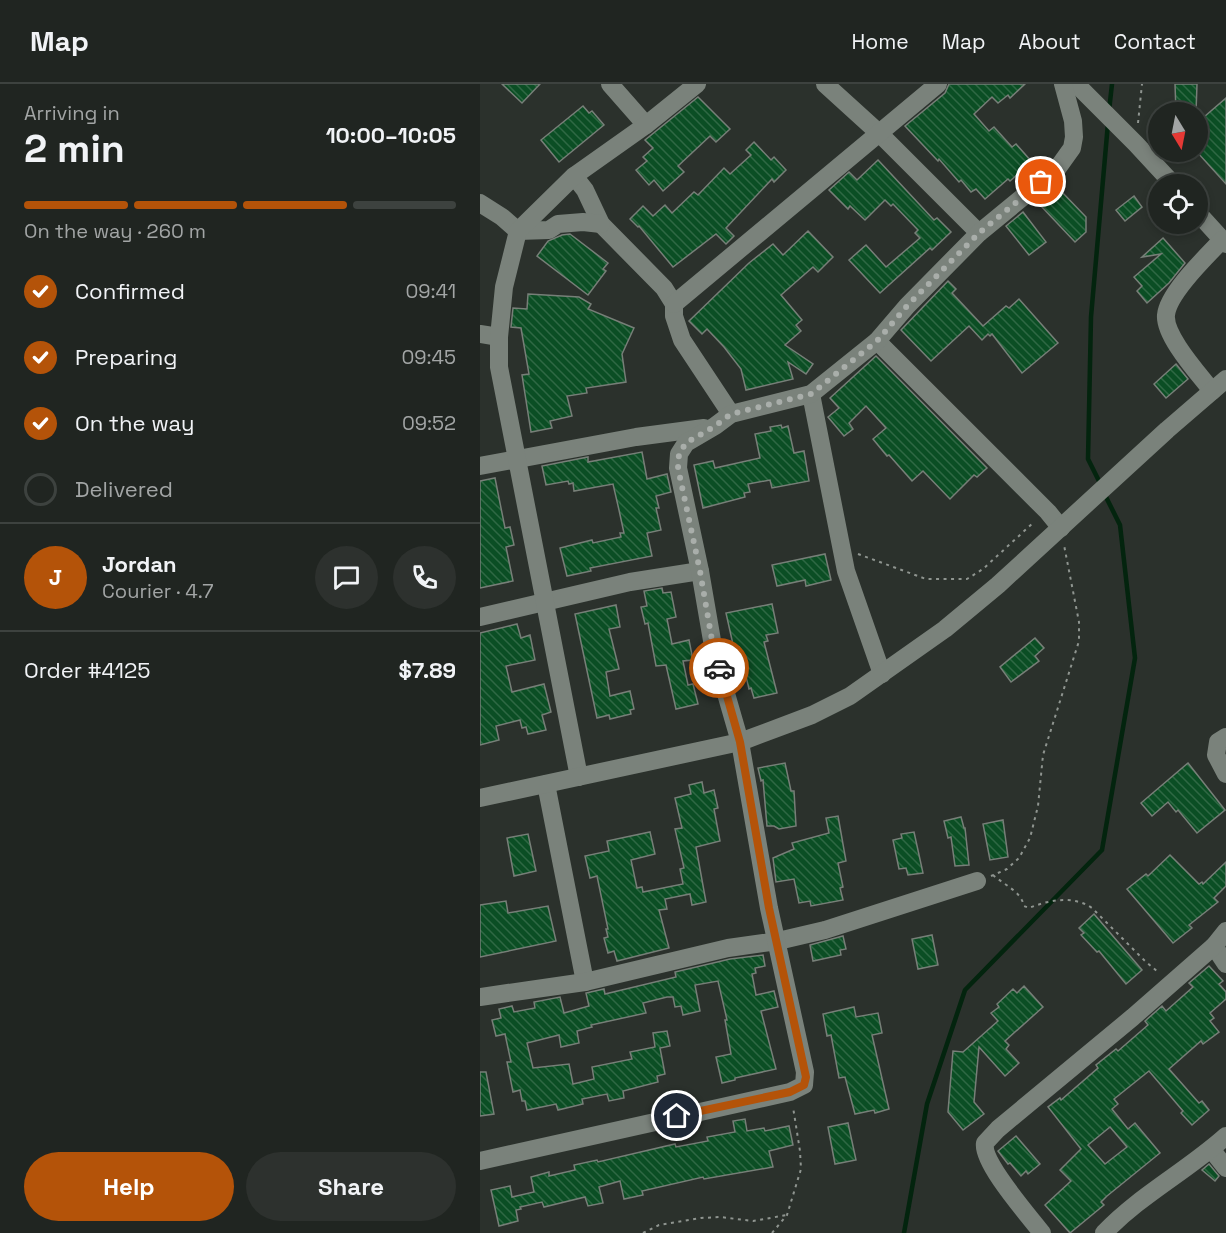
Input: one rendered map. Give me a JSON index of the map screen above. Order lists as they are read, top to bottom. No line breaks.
{"north":"bottom","page":{"header":"Map","nav":["Home","Map","About","Contact"],"heading":["2 min","Arriving in","10:00–10:05"],"panel":["Jordan","Courier · 4.7","Order #4125","$7.89"],"bar":"On the way · 260 m","list":[["Confirmed","09:41"],["Preparing","09:45"],["On the way","09:52"],"Delivered"],"round":"J","buttons":["Help","Share"]}}
